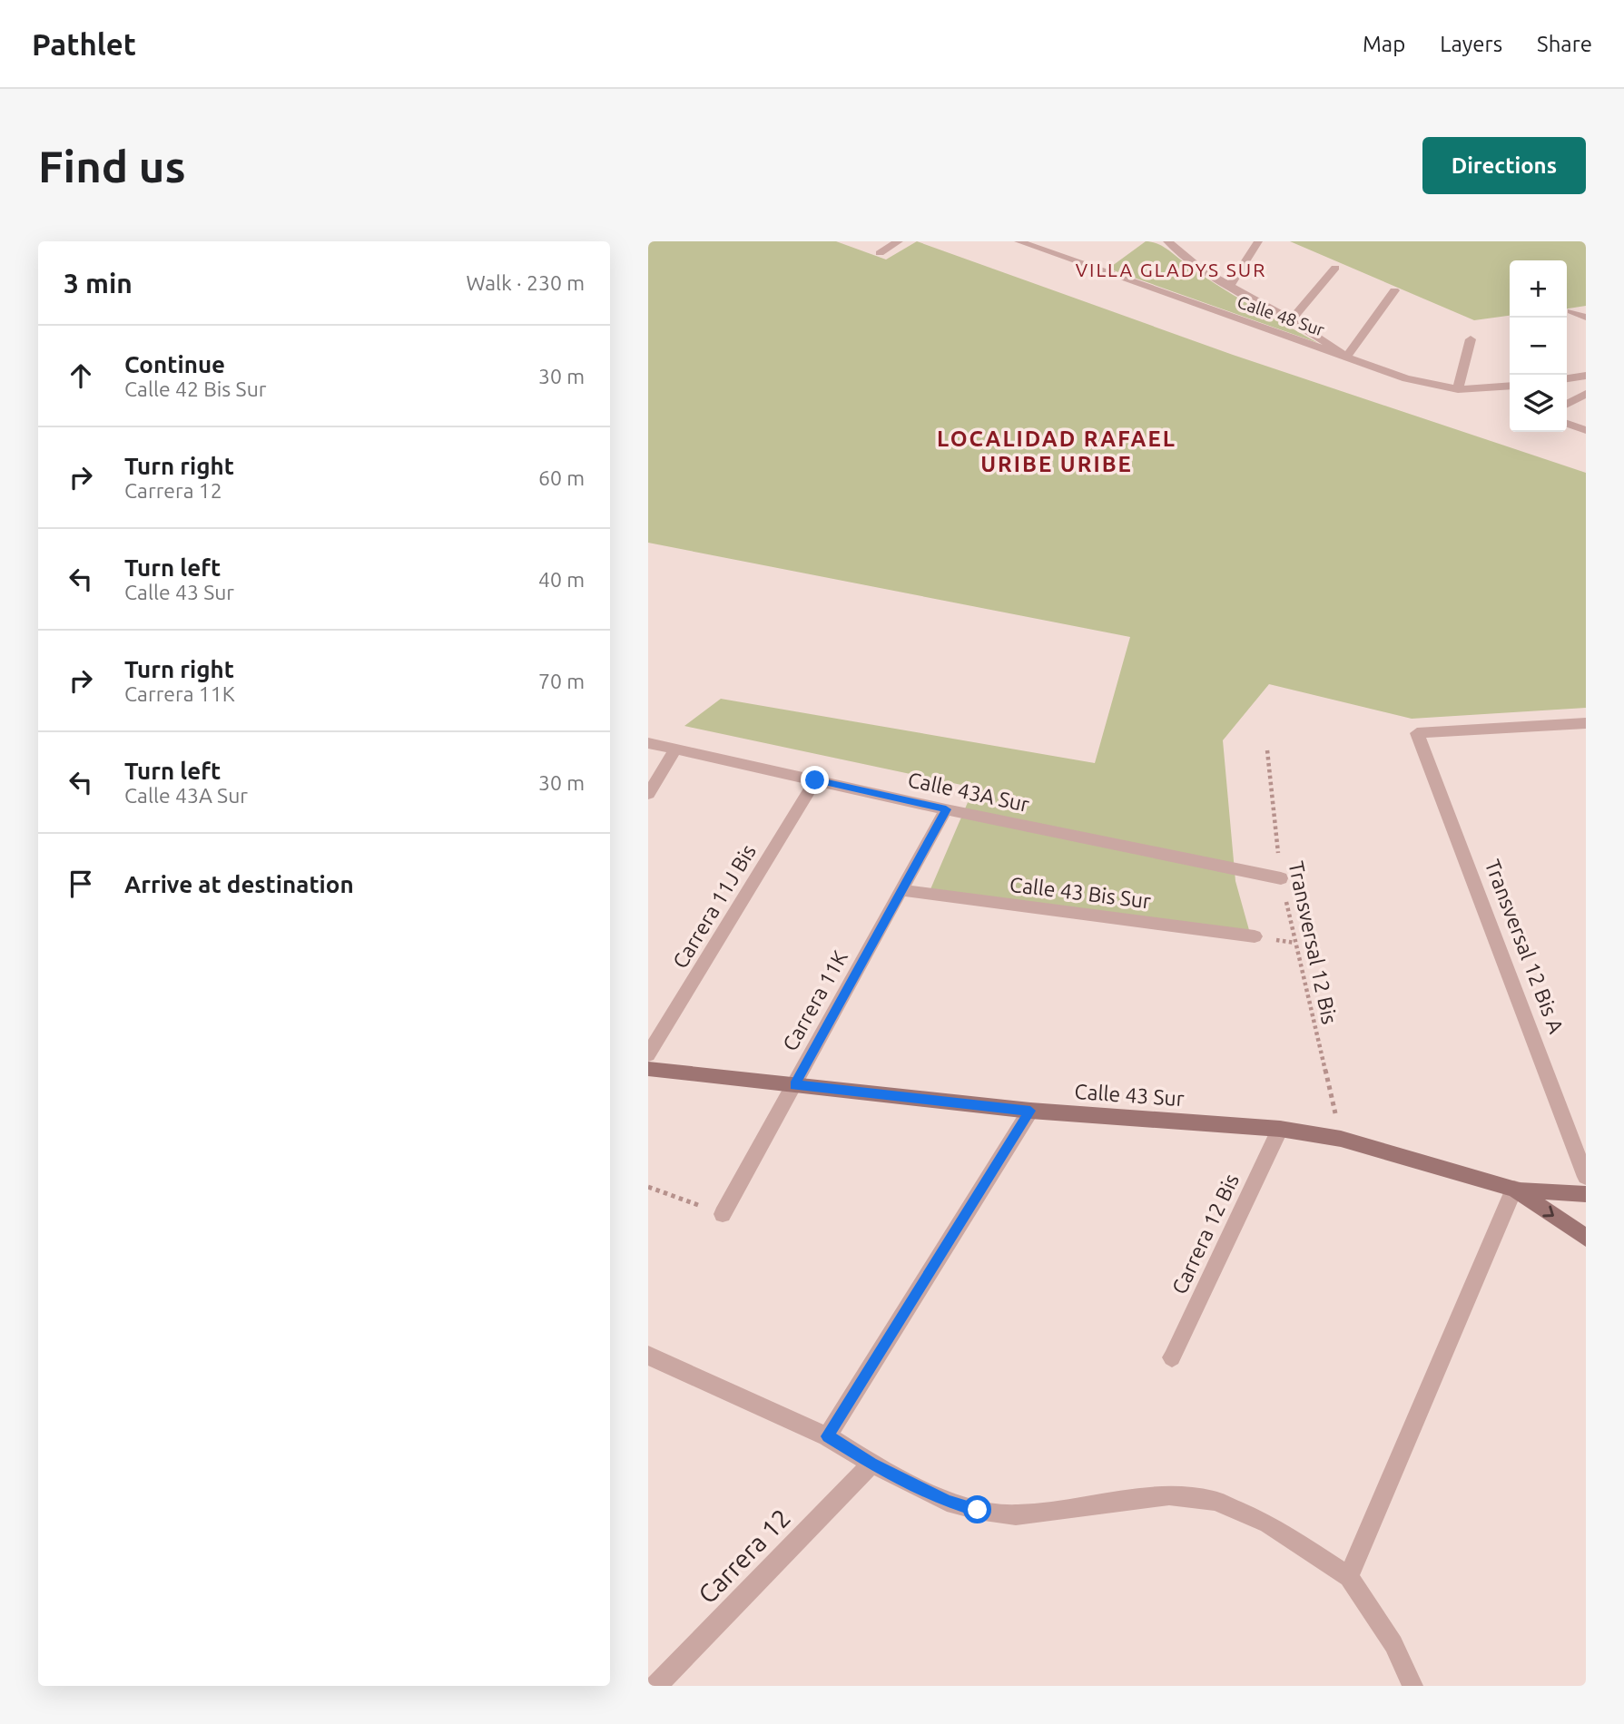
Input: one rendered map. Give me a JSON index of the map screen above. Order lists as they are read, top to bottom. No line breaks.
{"streets":{"street":["Calle 48 Sur","Calle 43A Sur","Calle 43 Bis Sur","Carrera 11J Bis","Transversal 12 Bis A","Carrera 11K","Calle 43 Sur","Carrera 12 Bis","Carrera 12"],"path":["Transversal 12 Bis"]},"crossings":[["Calle 43A Sur","Carrera 11J Bis"],["Calle 43A Sur","Transversal 12 Bis"],["Calle 43A Sur","Carrera 11K"],["Calle 43 Bis Sur","Carrera 11K"],["Transversal 12 Bis","Calle 43 Sur"],["Carrera 11K","Calle 43 Sur"],["Calle 43 Sur","Carrera 12 Bis"]],"districts":["VILLA GLADYS SUR","LOCALIDAD RAFAEL URIBE URIBE"],"page":{"header":"Pathlet","nav":["Map","Layers","Share"],"buttons":"Directions","title":"Find us","heading":["3 min","Walk · 230 m"],"map_buttons":["+","−"],"list":[["Continue","Calle 42 Bis Sur","30 m"],["Turn right","Carrera 12","60 m"],["Turn left","Calle 43 Sur","40 m"],["Turn right","Carrera 11K","70 m"],["Turn left","Calle 43A Sur","30 m"],"Arrive at destination"]}}
